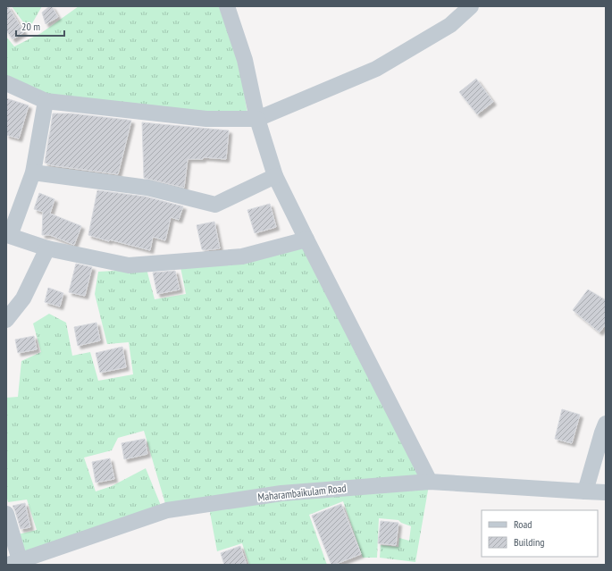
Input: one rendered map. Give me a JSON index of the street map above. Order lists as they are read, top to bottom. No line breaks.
{"streets":{"street":["Maharambaikulam Road"]},"legend":["Road","Building"],"scale_bar":"20 m"}
